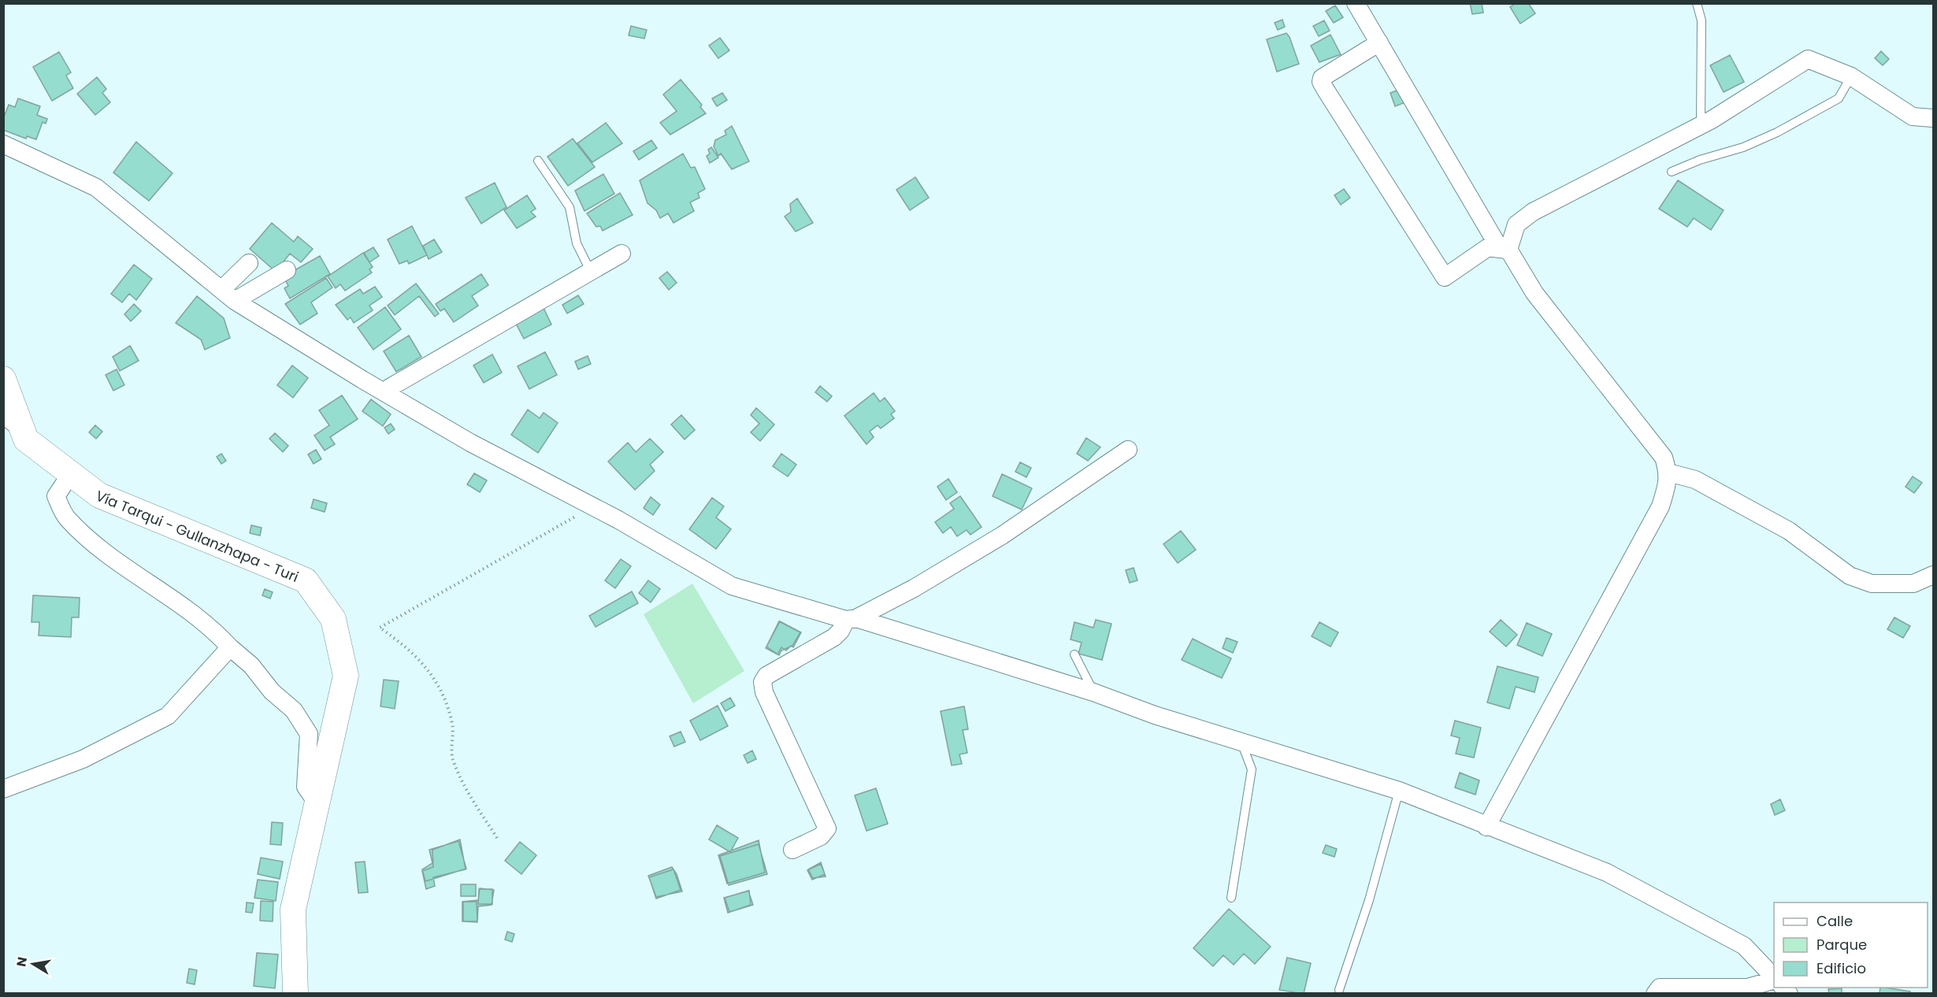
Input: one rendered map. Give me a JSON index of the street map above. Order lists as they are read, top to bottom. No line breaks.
{"streets":{"main road":["Vía Tarqui - Gullanzhapa - Turi"]},"legend":["Calle","Parque","Edificio"],"north":"left"}
